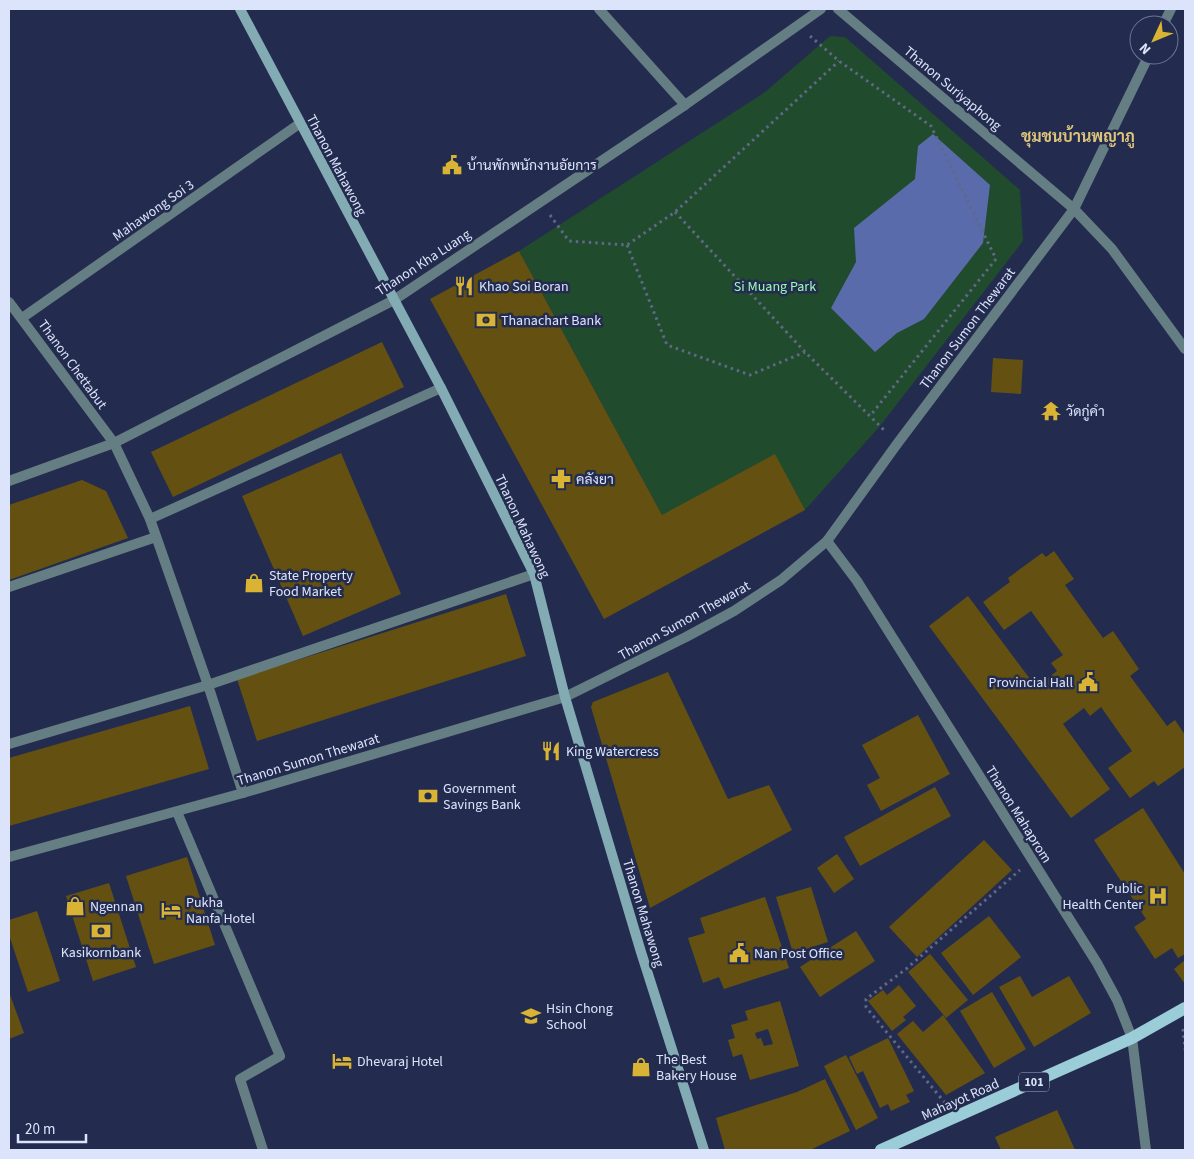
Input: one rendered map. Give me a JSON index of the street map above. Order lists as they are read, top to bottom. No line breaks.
{"streets":{"main road":["Thanon Mahawong","101","Mahayot Road"],"street":["Thanon Suriyaphong","Mahawong Soi 3","Thanon Kha Luang","Thanon Sumon Thewarat","Thanon Chettabut","Thanon Mahaprom"]},"crossings":[["Thanon Suriyaphong","Thanon Sumon Thewarat"],["Thanon Mahawong","Mahawong Soi 3"],["Thanon Mahawong","Thanon Kha Luang"],["Thanon Mahawong","Thanon Sumon Thewarat"],["Mahawong Soi 3","Thanon Chettabut"],["Thanon Kha Luang","Thanon Chettabut"],["Thanon Sumon Thewarat","Thanon Chettabut"],["Thanon Sumon Thewarat","Thanon Mahaprom"],["Thanon Mahaprom","Mahayot Road"]],"districts":["ชุมชนบ้านพญาภู"],"parks":["Si Muang Park"],"places":{"public building":["บ้านพักพนักงานอัยการ","Provincial Hall","Nan Post Office"],"restaurant":["Khao Soi Boran","King Watercress"],"bank":["Thanachart Bank","Government Savings Bank","Kasikornbank"],"temple":["วัดกู่คำ"],"pharmacy":["คลังยา"],"shop":["State Property Food Market","Ngennan","The Best Bakery House"],"hospital":["Public Health Center"],"hotel":["Pukha Nanfa Hotel","Dhevaraj Hotel"],"school or university":["Hsin Chong School"]},"scale_bar":"20 m","north":"bottom left"}
